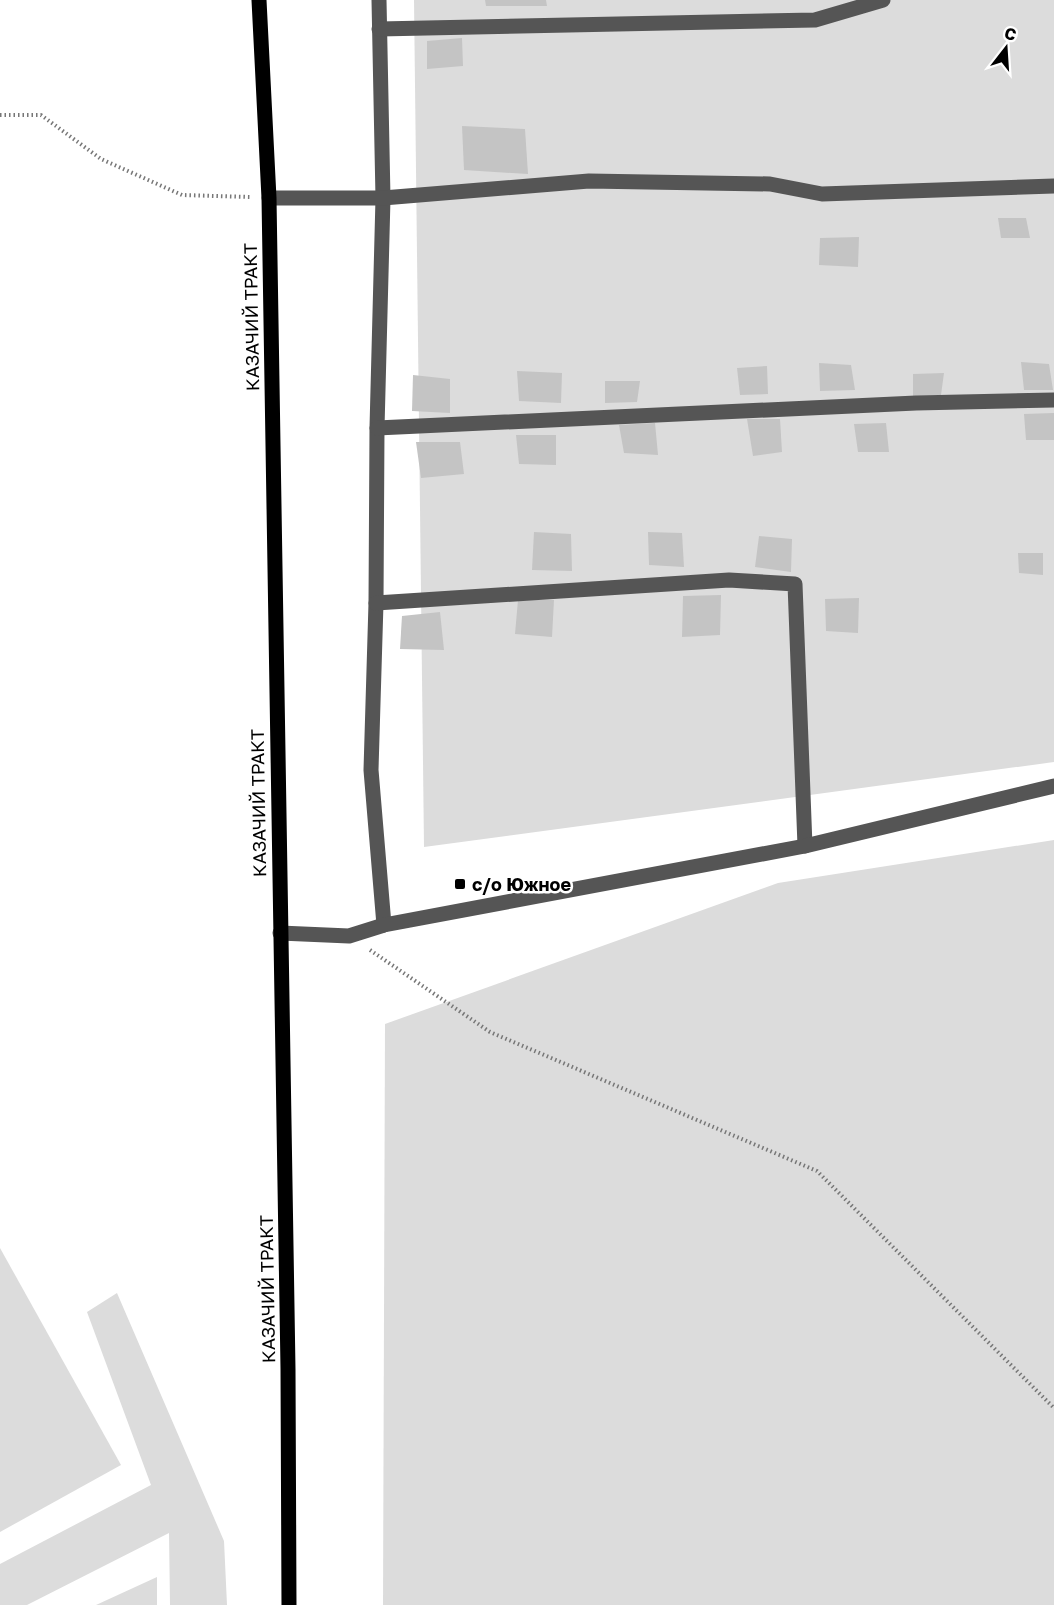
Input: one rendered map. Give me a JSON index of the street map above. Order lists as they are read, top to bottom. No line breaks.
{"streets":{"main road":["КАЗАЧИЙ ТРАКТ"]},"places":{"transit":["с/о Южное"]},"north":"top"}
